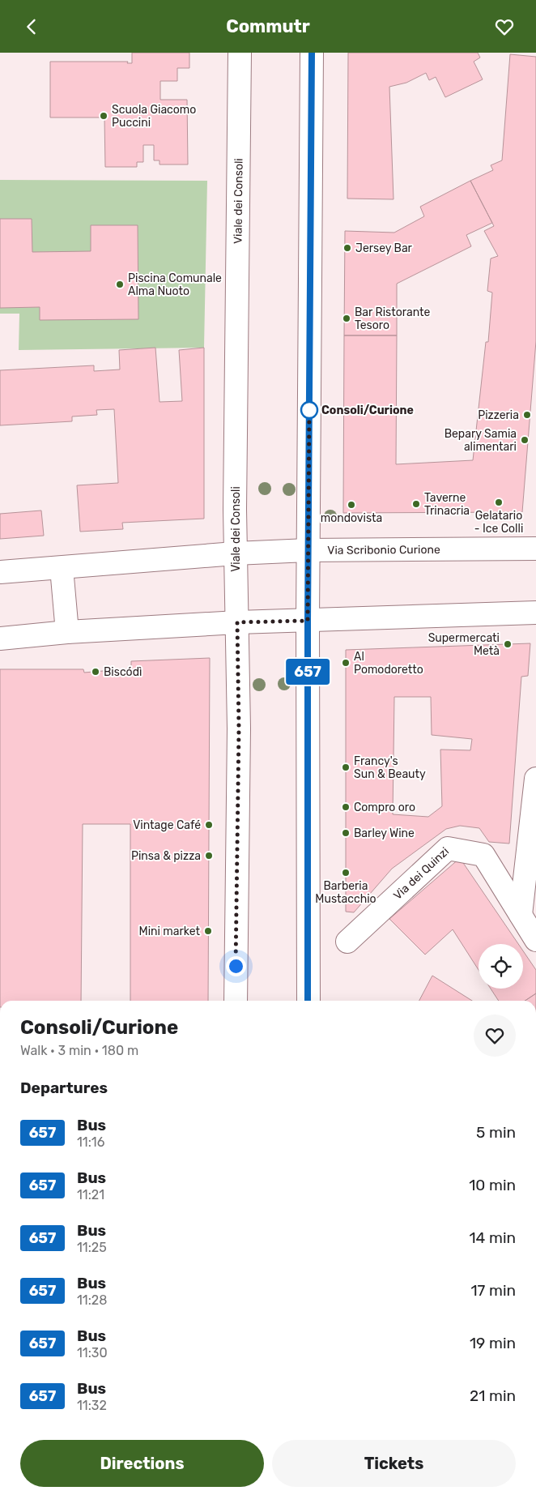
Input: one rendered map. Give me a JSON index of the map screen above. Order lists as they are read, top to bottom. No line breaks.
{"streets":{"street":["Viale dei Consoli","Via Scribonio Curione","Via dei Quinzi"]},"crossings":[["Viale dei Consoli","Via Scribonio Curione"]],"places":["Scuola Giacomo Puccini","Jersey Bar","Piscina Comunale Alma Nuoto","Bar Ristorante Tesoro","Consoli/Curione","Pizzeria","Bepary Samia alimentari","Gelatario - Ice Colli","Taverne Trinacria","mondovista","Supermercati Metà","Al Pomodoretto","Biscódì","Francy's Sun & Beauty","Compro oro","Vintage Café","Barley Wine","Pinsa & pizza","Barberia Mustacchio","Mini market"],"lines":["bus line 657"],"page":{"header":"Commutr","on_map":"657","heading":[["Consoli/Curione","Walk · 3 min · 180 m"],"Departures"],"list":[{"mark":"657","name":"Bus","note":"11:16","value":"5 min"},{"mark":"657","name":"Bus","note":"11:21","value":"10 min"},{"mark":"657","name":"Bus","note":"11:25","value":"14 min"},{"mark":"657","name":"Bus","note":"11:28","value":"17 min"},{"mark":"657","name":"Bus","note":"11:30","value":"19 min"},{"mark":"657","name":"Bus","note":"11:32","value":"21 min"}],"buttons":["Directions","Tickets"]}}
